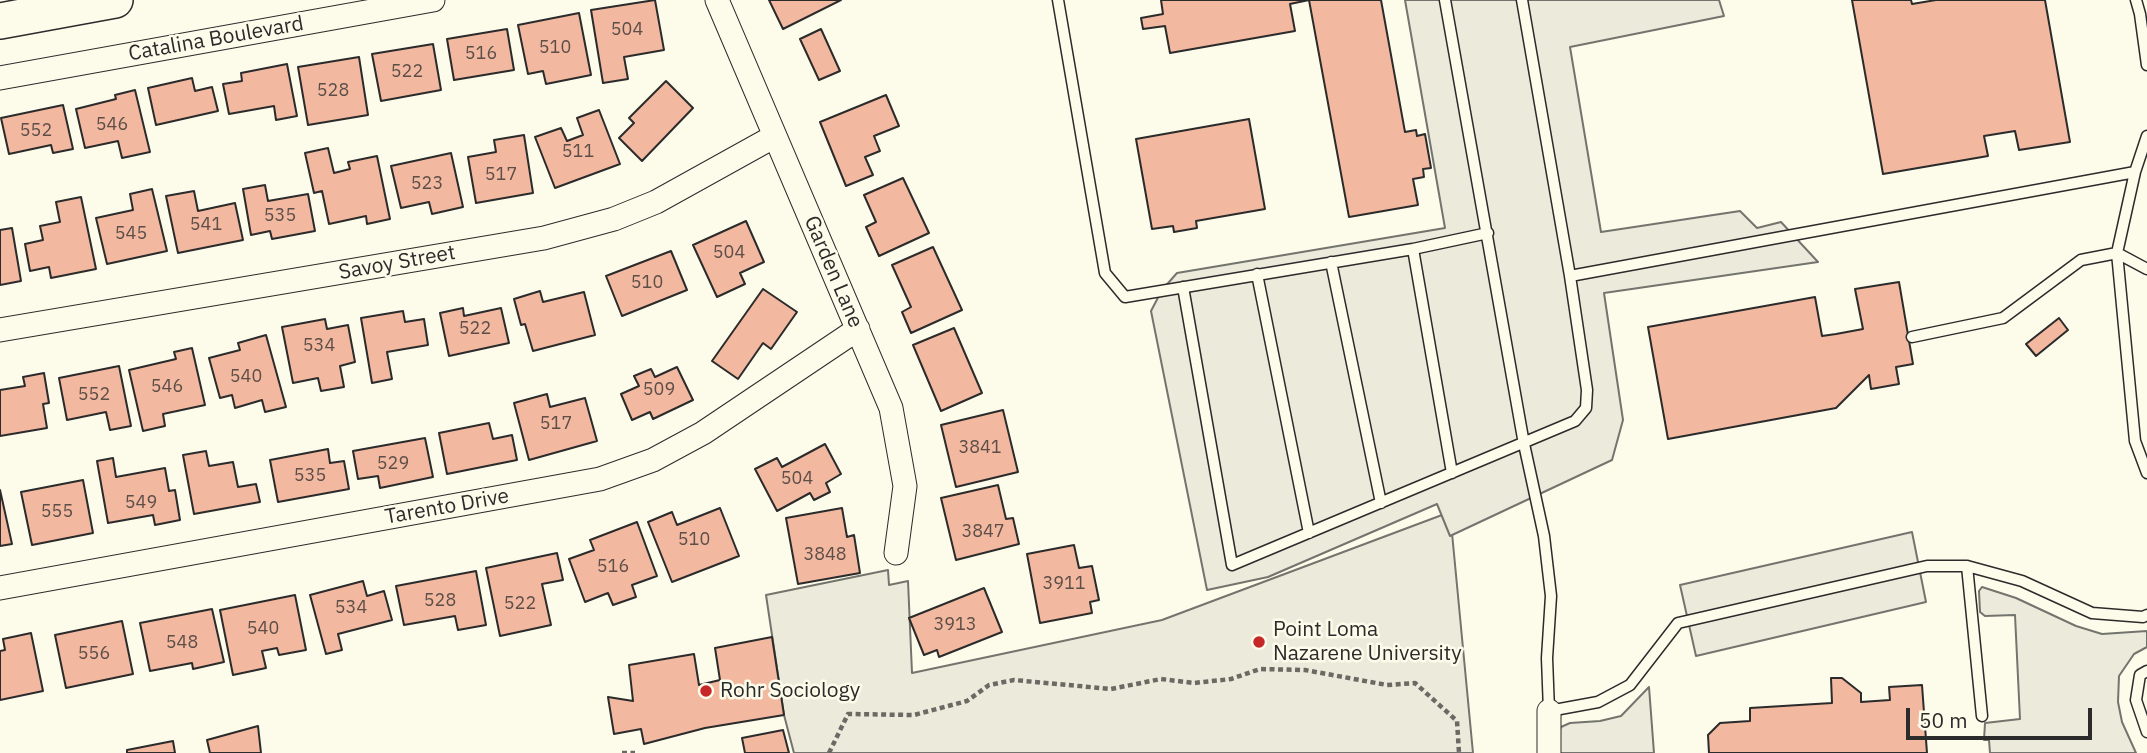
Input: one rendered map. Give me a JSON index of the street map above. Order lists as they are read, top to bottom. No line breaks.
{"streets":{"street":["Catalina Boulevard","Savoy Street","Garden Lane","Tarento Drive"]},"crossings":[["Savoy Street","Garden Lane"],["Garden Lane","Tarento Drive"]],"places":["Point Loma Nazarene University","Rohr Sociology"],"house_numbers":["504","510","516","522","528","546","552","511","517","523","535","541","545","504","510","522","534","540","546","509","552","517","3841","529","535","504","549","555","3847","510","3848","516","3911","528","522","534","3913","540","548","556"],"scale_bar":"50 m"}
